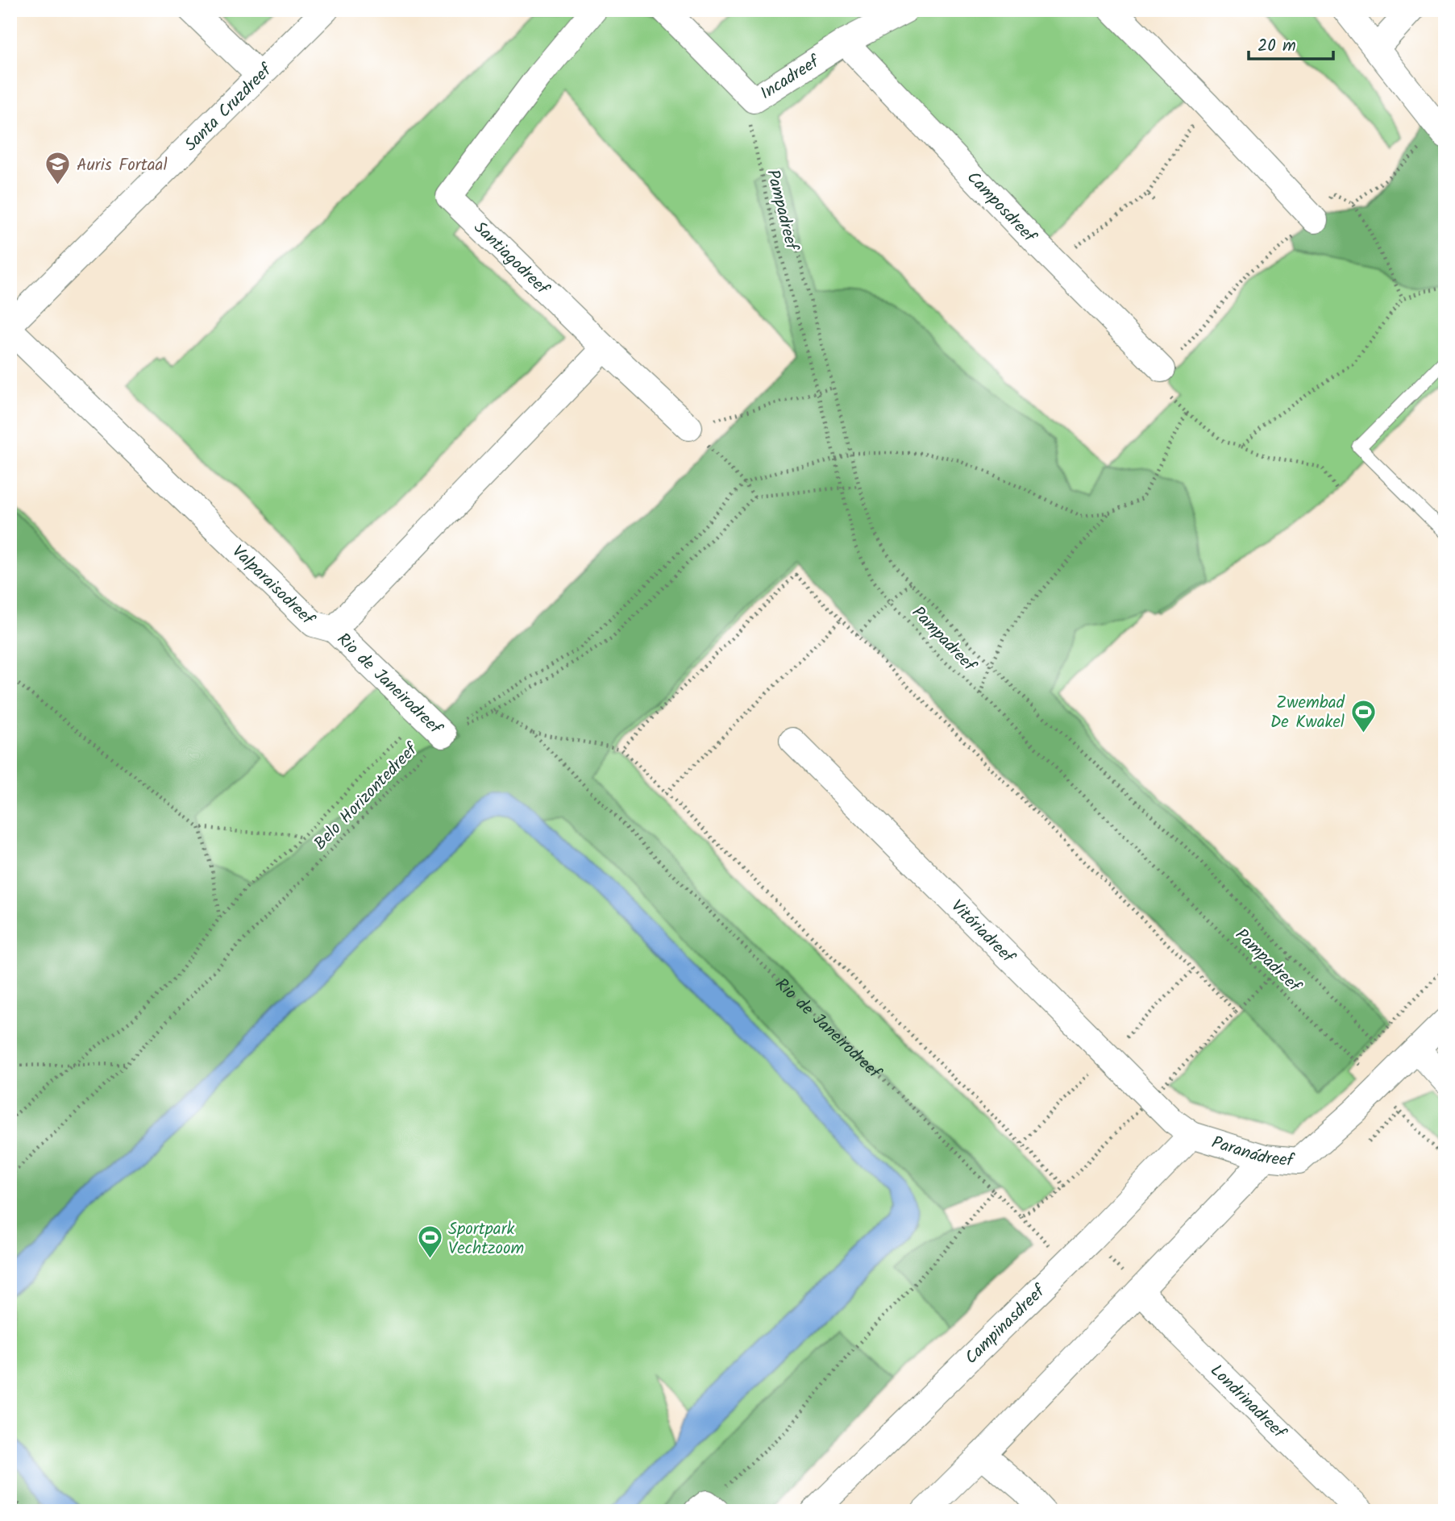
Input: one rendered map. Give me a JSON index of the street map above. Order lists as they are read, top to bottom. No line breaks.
{"streets":{"street":["Incadreef","Santa Cruzdreef","Camposdreef","Santiagodreef","Valparaisodreef","Rio de Janeirodreef","Vitóriadreef","Paranádreef","Campinasdreef","Londrinadreef"],"path":["Pampadreef","Belo Horizontedreef"]},"crossings":[["Incadreef","Camposdreef"],["Incadreef","Pampadreef"],["Pampadreef","Belo Horizontedreef"],["Santiagodreef","Valparaisodreef"],["Valparaisodreef","Rio de Janeirodreef"],["Rio de Janeirodreef","Belo Horizontedreef"],["Rio de Janeirodreef","Campinasdreef"],["Vitóriadreef","Paranádreef"],["Vitóriadreef","Campinasdreef"],["Paranádreef","Campinasdreef"]],"places":{"school or university":["Auris Fortaal"],"sports":["Zwembad De Kwakel","Sportpark Vechtzoom"]},"scale_bar":"20 m"}
